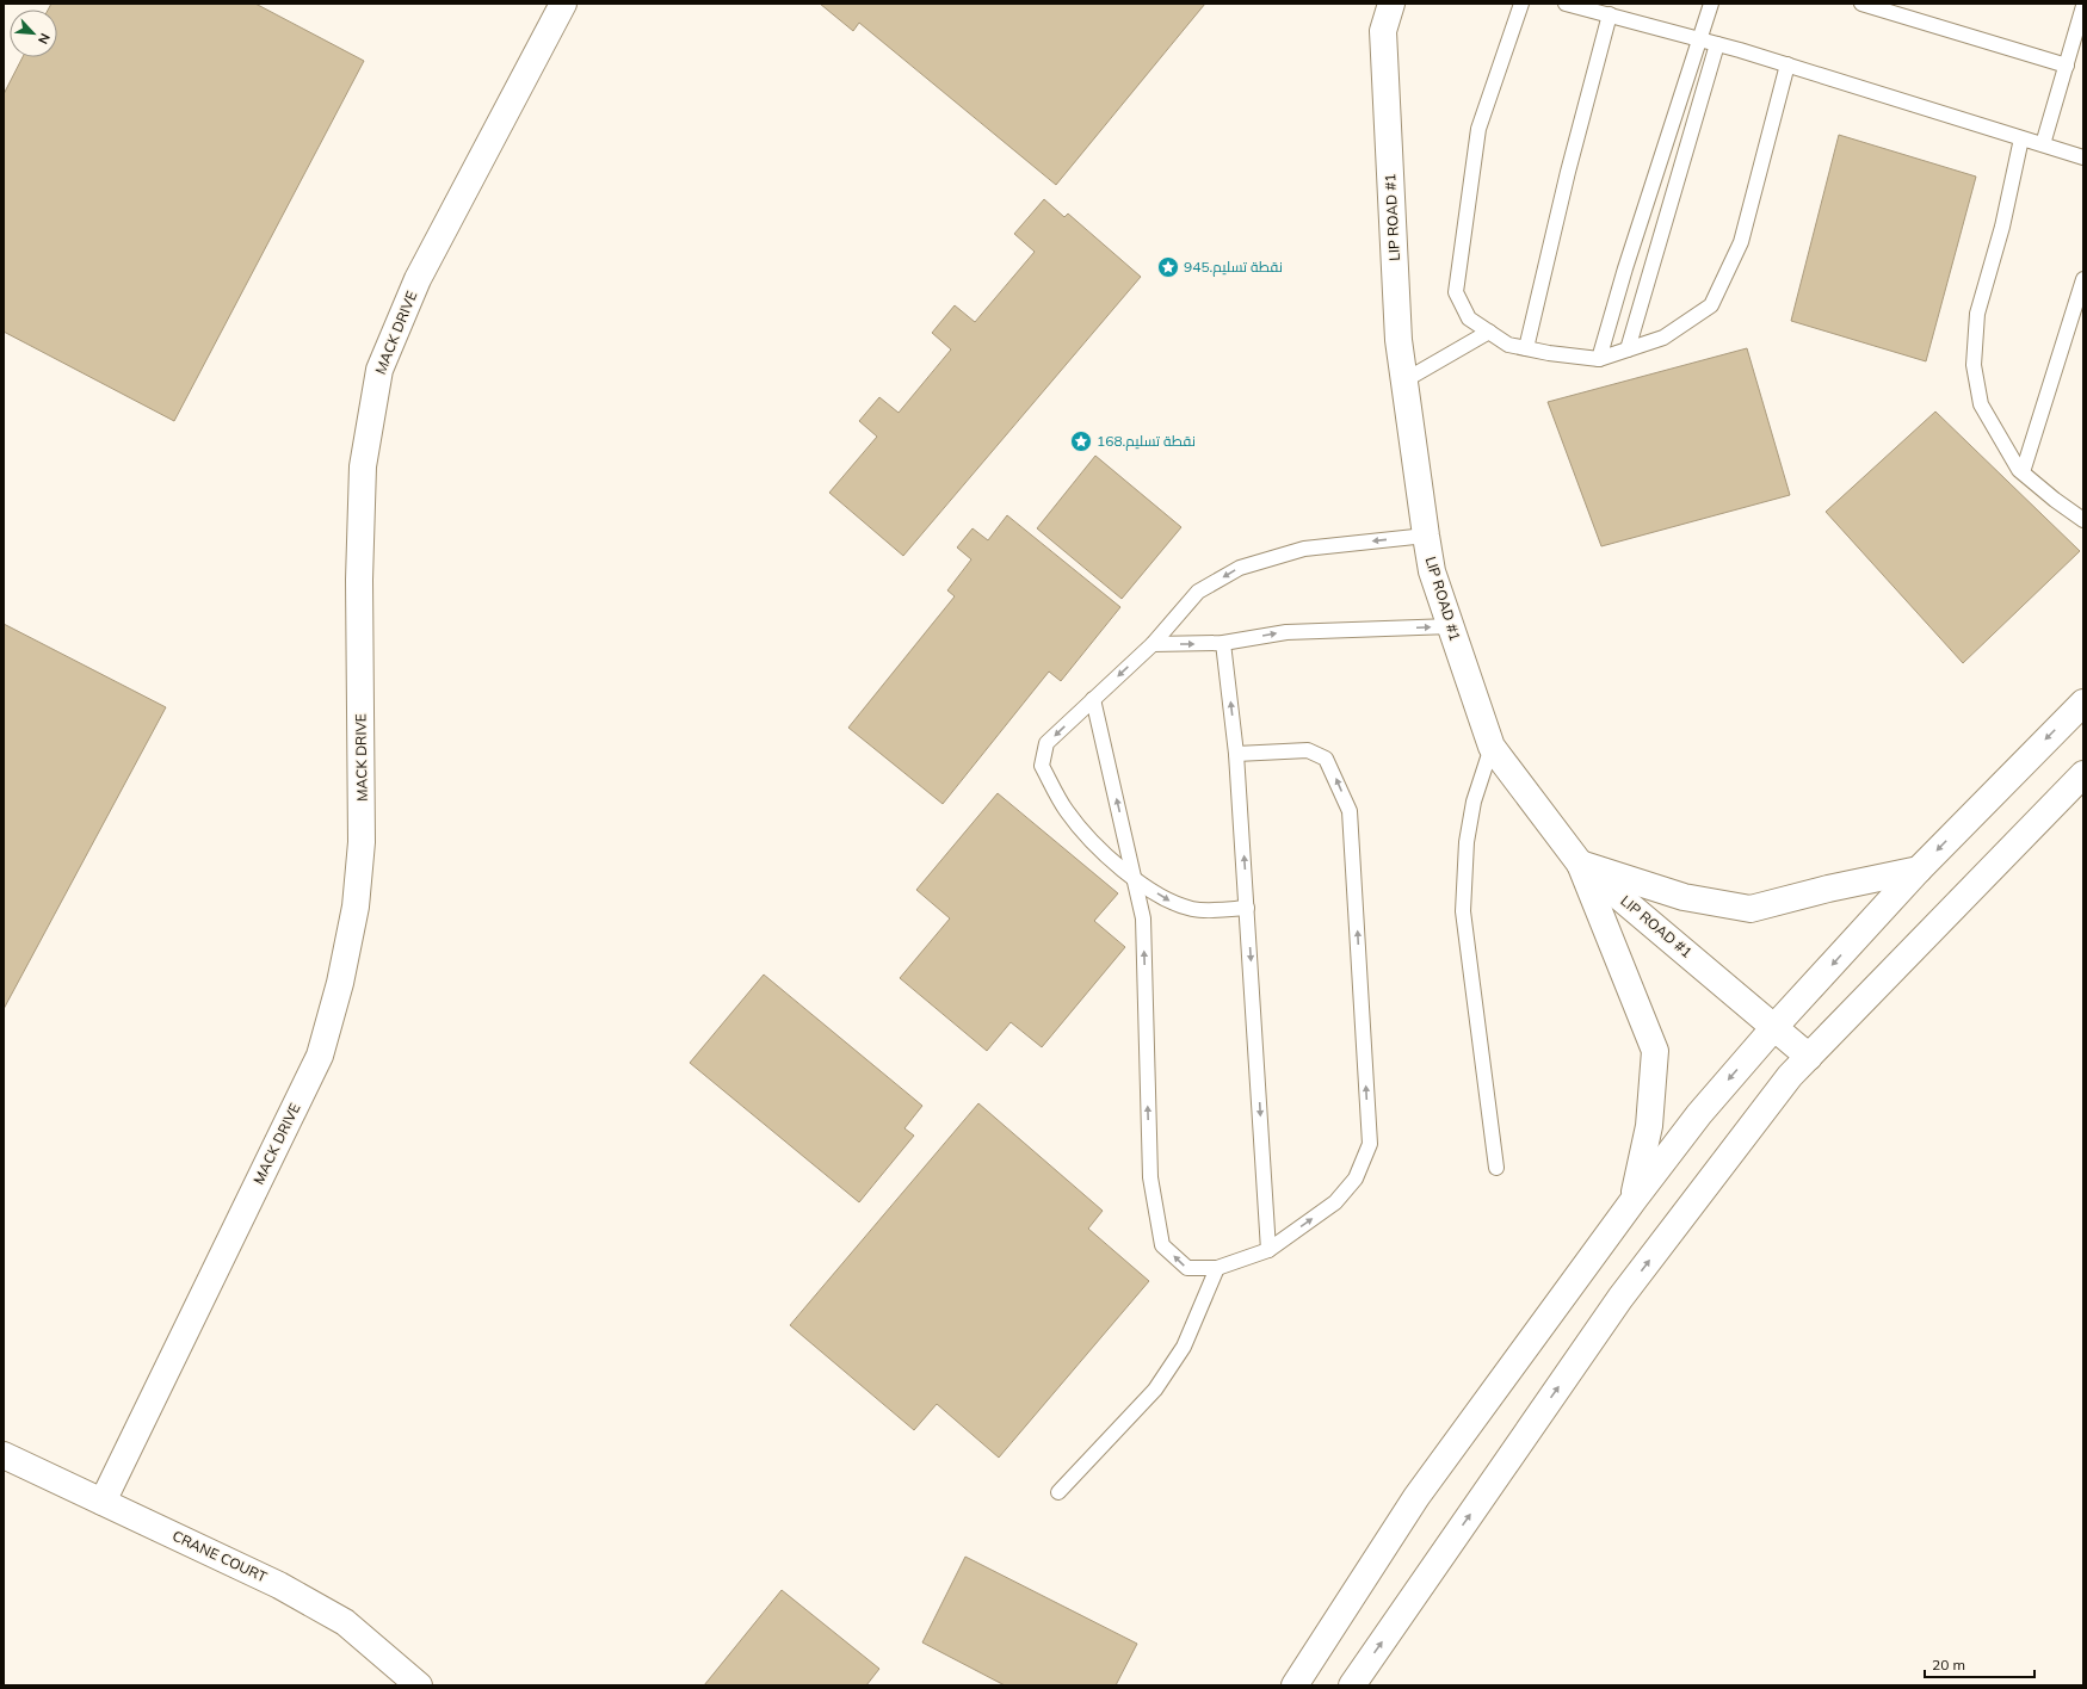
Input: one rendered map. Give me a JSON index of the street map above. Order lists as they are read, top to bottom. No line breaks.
{"streets":{"street":["LIP ROAD #1","MACK DRIVE","CRANE COURT"]},"crossings":[["MACK DRIVE","CRANE COURT"]],"places":{"place":["نقطة تسليم.945","نقطة تسليم.168"]},"scale_bar":"20 m","north":"bottom right"}
